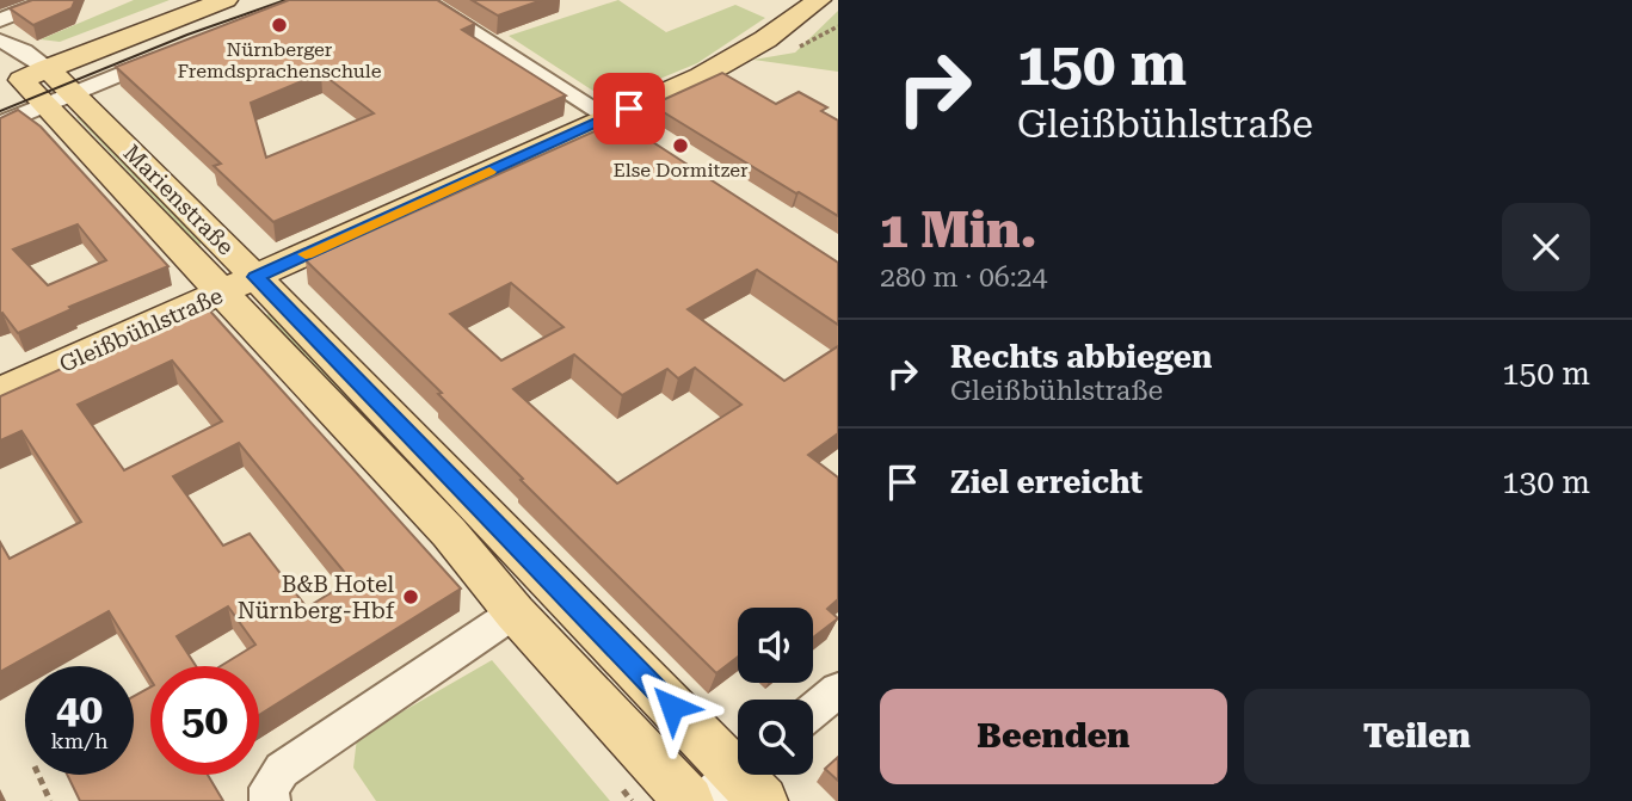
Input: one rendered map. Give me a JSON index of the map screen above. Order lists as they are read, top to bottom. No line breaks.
{"streets":{"main road":["Marienstraße","Gleißbühlstraße"]},"crossings":[["Marienstraße","Gleißbühlstraße"]],"places":["Nürnberger Fremdsprachenschule","Else Dormitzer","B&B Hotel Nürnberg-Hbf"],"page":{"turn":["150 m","Gleißbühlstraße"],"heading":["1 Min.","280 m · 06:24"],"list":[{"name":"Rechts abbiegen","note":"Gleißbühlstraße","value":"150 m"},{"name":"Ziel erreicht","value":"130 m"}],"speed":"40 km/h","limit":"50","buttons":["Beenden","Teilen"]}}
